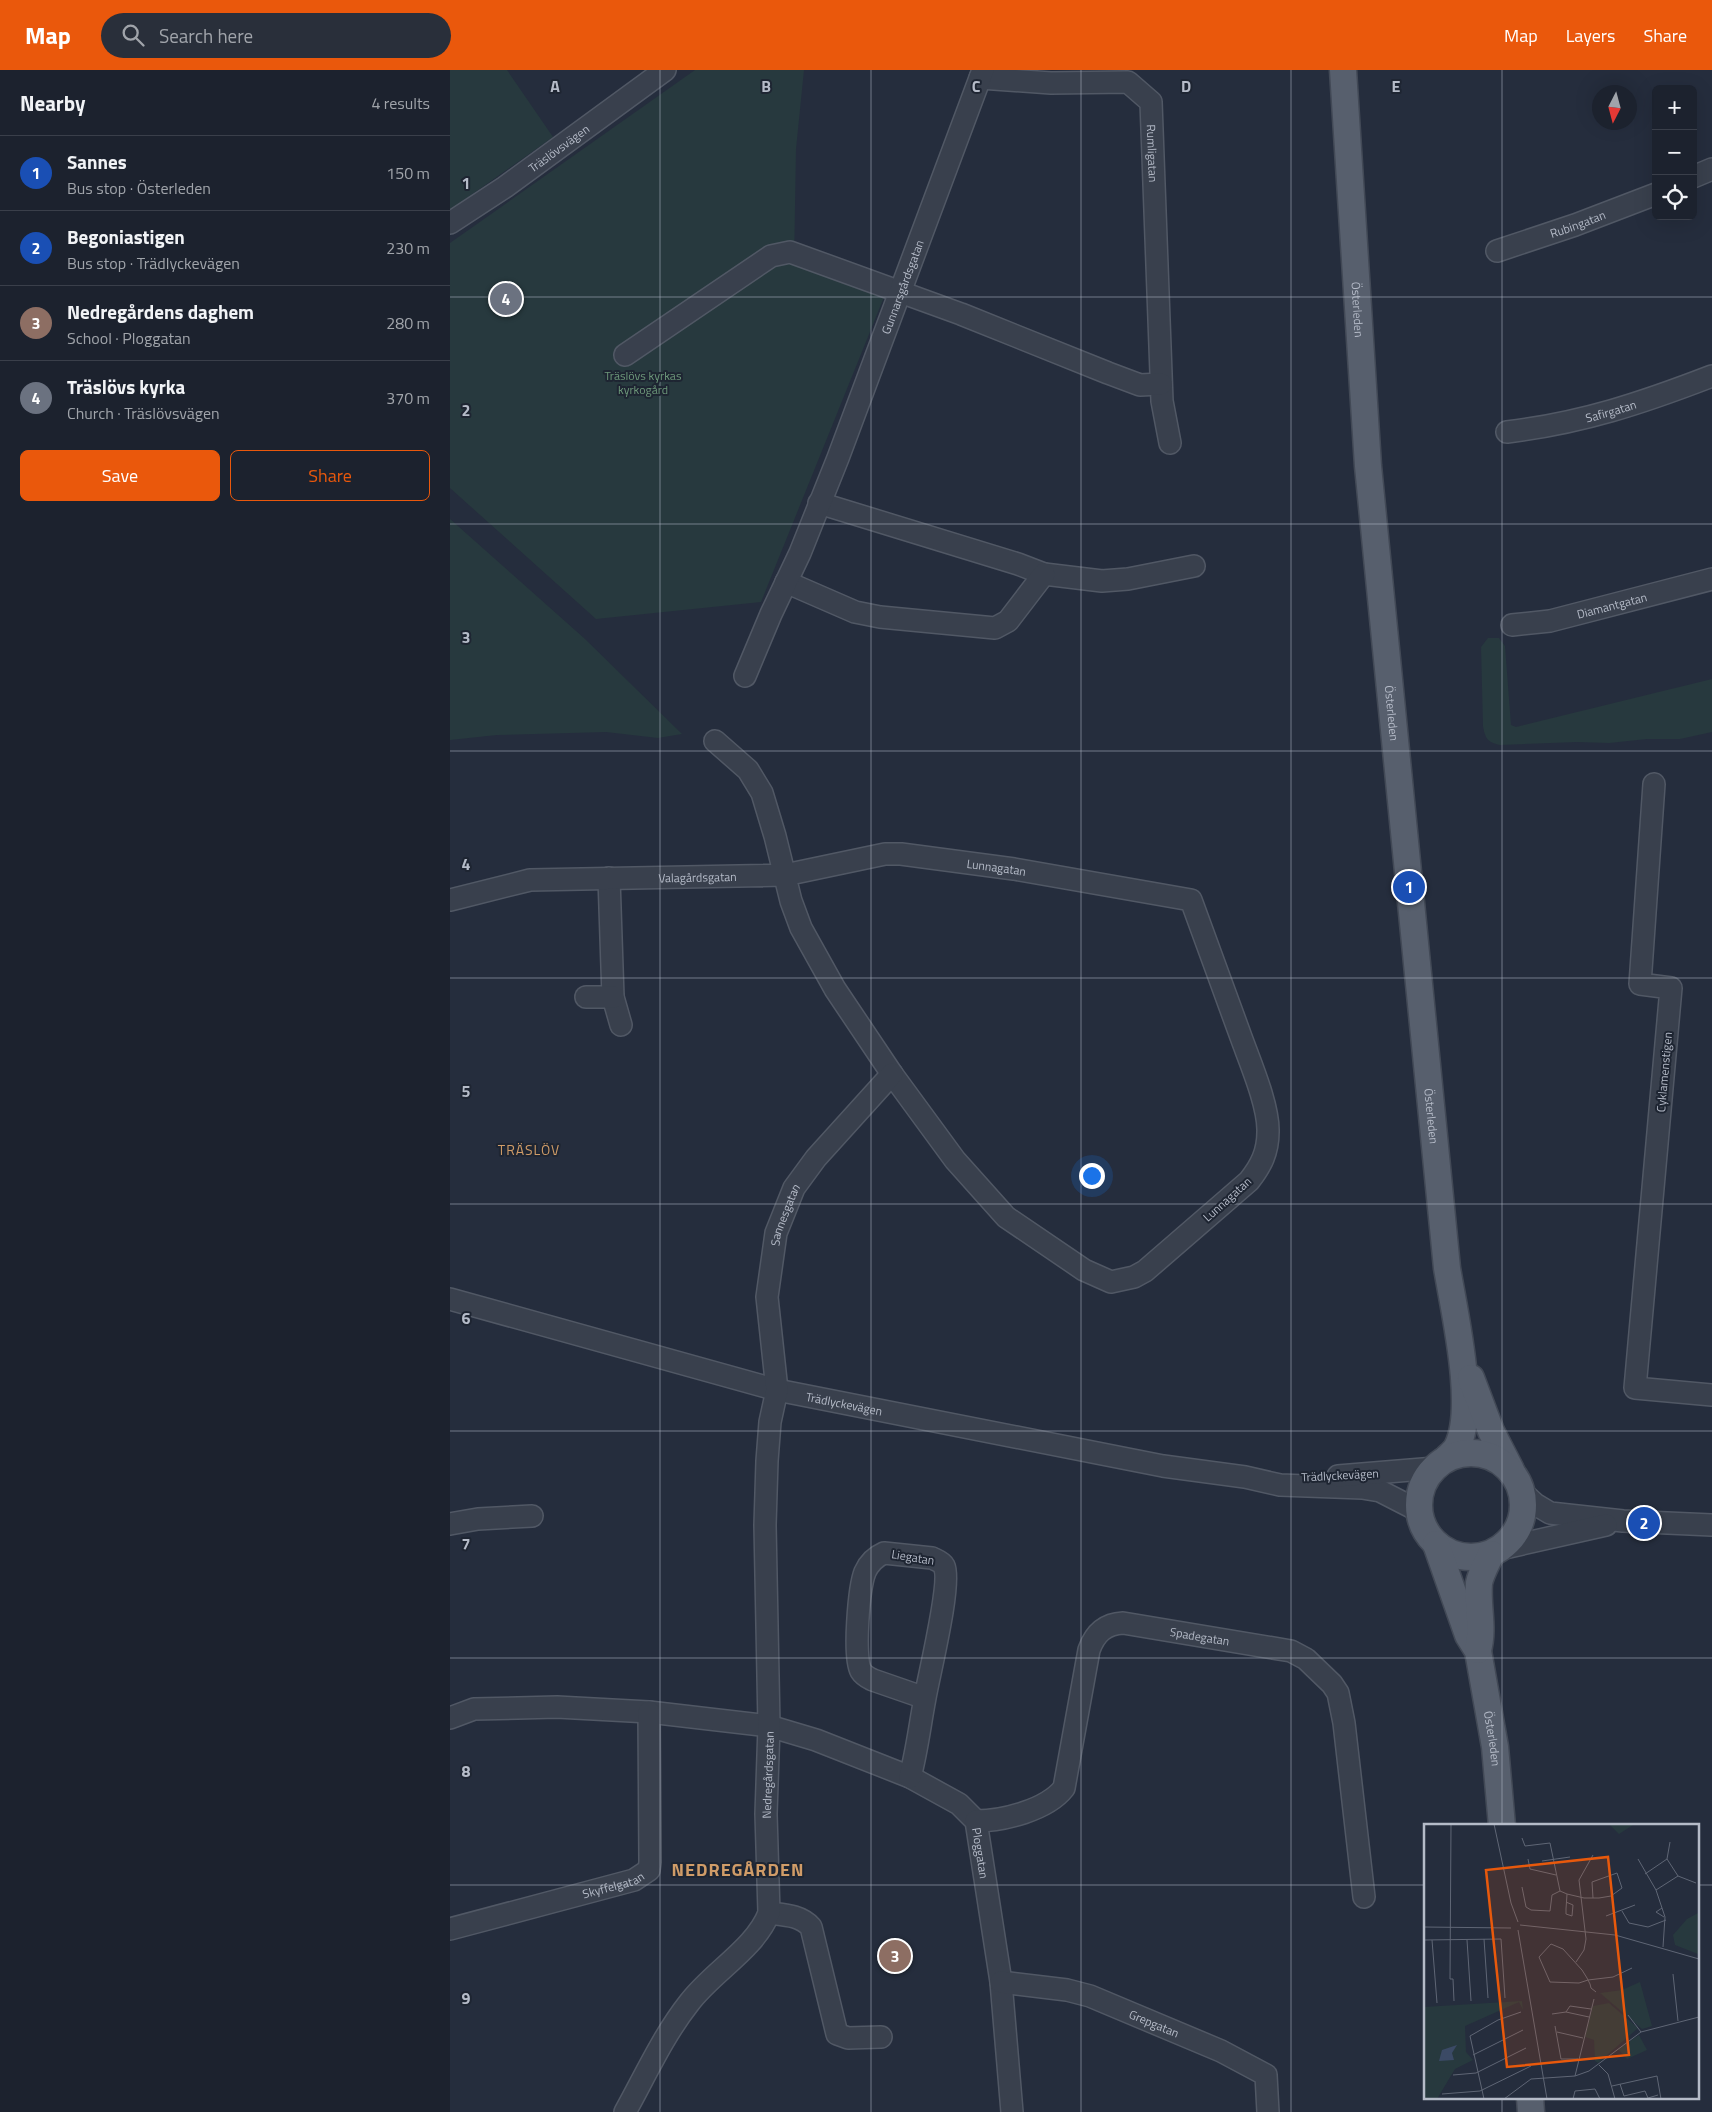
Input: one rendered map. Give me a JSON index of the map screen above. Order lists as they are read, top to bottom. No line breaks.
{"streets":{"main road":["Österleden","Trädlyckevägen"],"street":["Träslövsvägen","Rumligatan","Rubingatan","Gunnarsgårdsgatan","Safirgatan","Diamantgatan","Lunnagatan","Valagårdsgatan","Cyklamenstigen","Sannesgatan","Liegatan","Spadegatan","Nedregårdsgatan","Ploggatan","Skyffelgatan","Grepgatan"]},"crossings":[["Rumligatan","Gunnarsgårdsgatan"],["Österleden","Trädlyckevägen"],["Lunnagatan","Valagårdsgatan"],["Lunnagatan","Sannesgatan"],["Sannesgatan","Trädlyckevägen"],["Sannesgatan","Nedregårdsgatan"],["Trädlyckevägen","Nedregårdsgatan"],["Liegatan","Ploggatan"],["Spadegatan","Ploggatan"],["Nedregårdsgatan","Ploggatan"],["Ploggatan","Grepgatan"]],"districts":["TRÄSLÖV","NEDREGÅRDEN"],"parks":["Träslövs kyrkas kyrkogård"],"north":"bottom","page":{"header":"Map","search":"Search here","nav":["Map","Layers","Share"],"heading":["Nearby","4 results"],"map_buttons":["+","−"],"list":[{"mark":"1","name":"Sannes","note":"Bus stop · Österleden","value":"150 m"},{"mark":"2","name":"Begoniastigen","note":"Bus stop · Trädlyckevägen","value":"230 m"},{"mark":"3","name":"Nedregårdens daghem","note":"School · Ploggatan","value":"280 m"},{"mark":"4","name":"Träslövs kyrka","note":"Church · Träslövsvägen","value":"370 m"}],"pins":["4","1","2","3"],"buttons":["Save","Share"]},"grid":{"columns":["A","B","C","D","E"],"rows":["1","2","3","4","5","6","7","8","9"]}}
